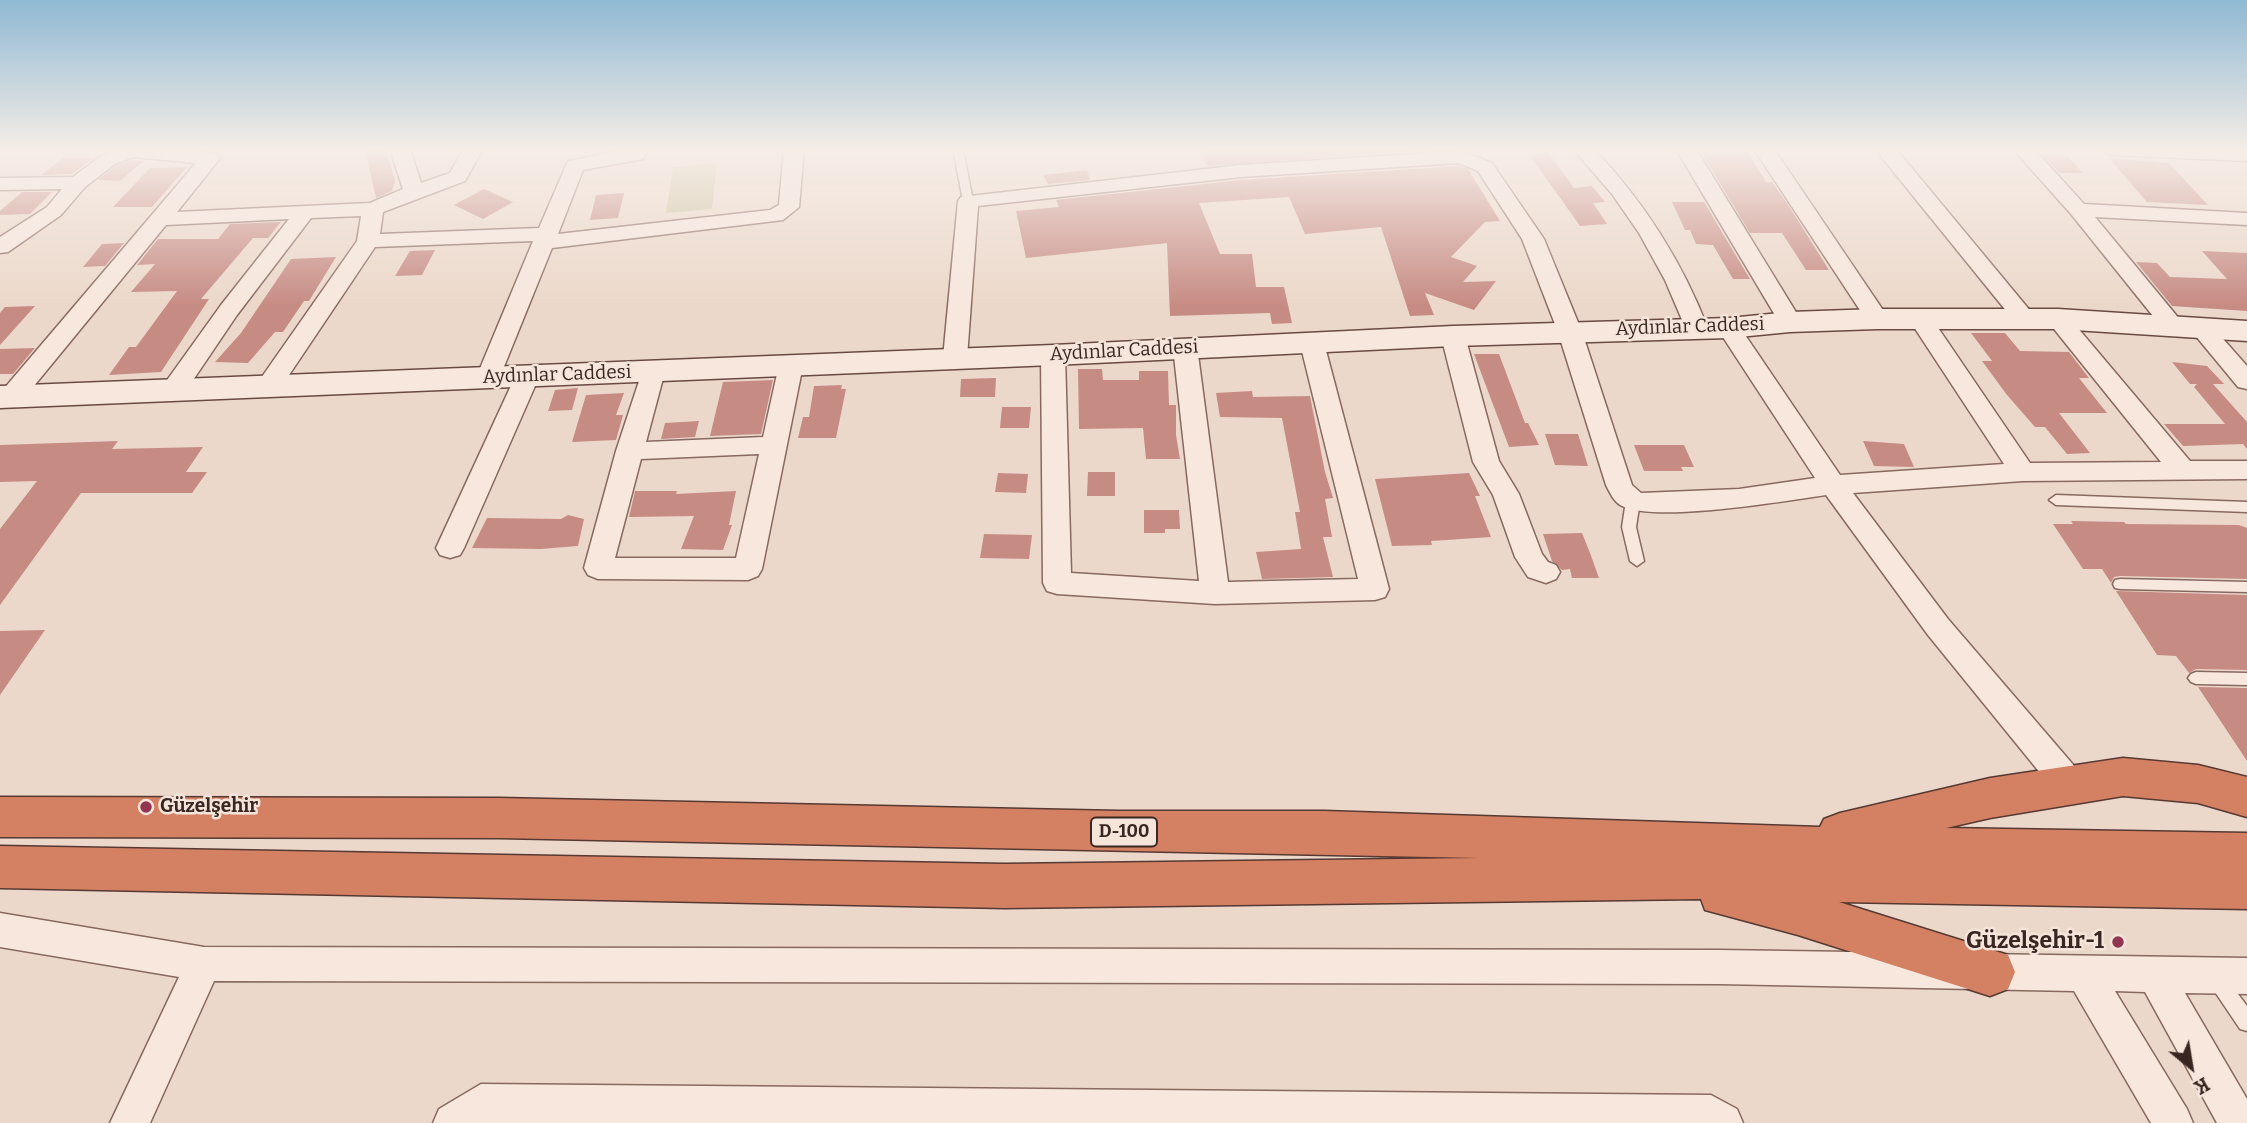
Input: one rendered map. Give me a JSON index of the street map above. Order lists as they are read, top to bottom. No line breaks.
{"streets":{"highway":["D-100"],"street":["Aydınlar Caddesi"]},"places":["Güzelşehir","Güzelşehir-1"],"north":"bottom right"}
